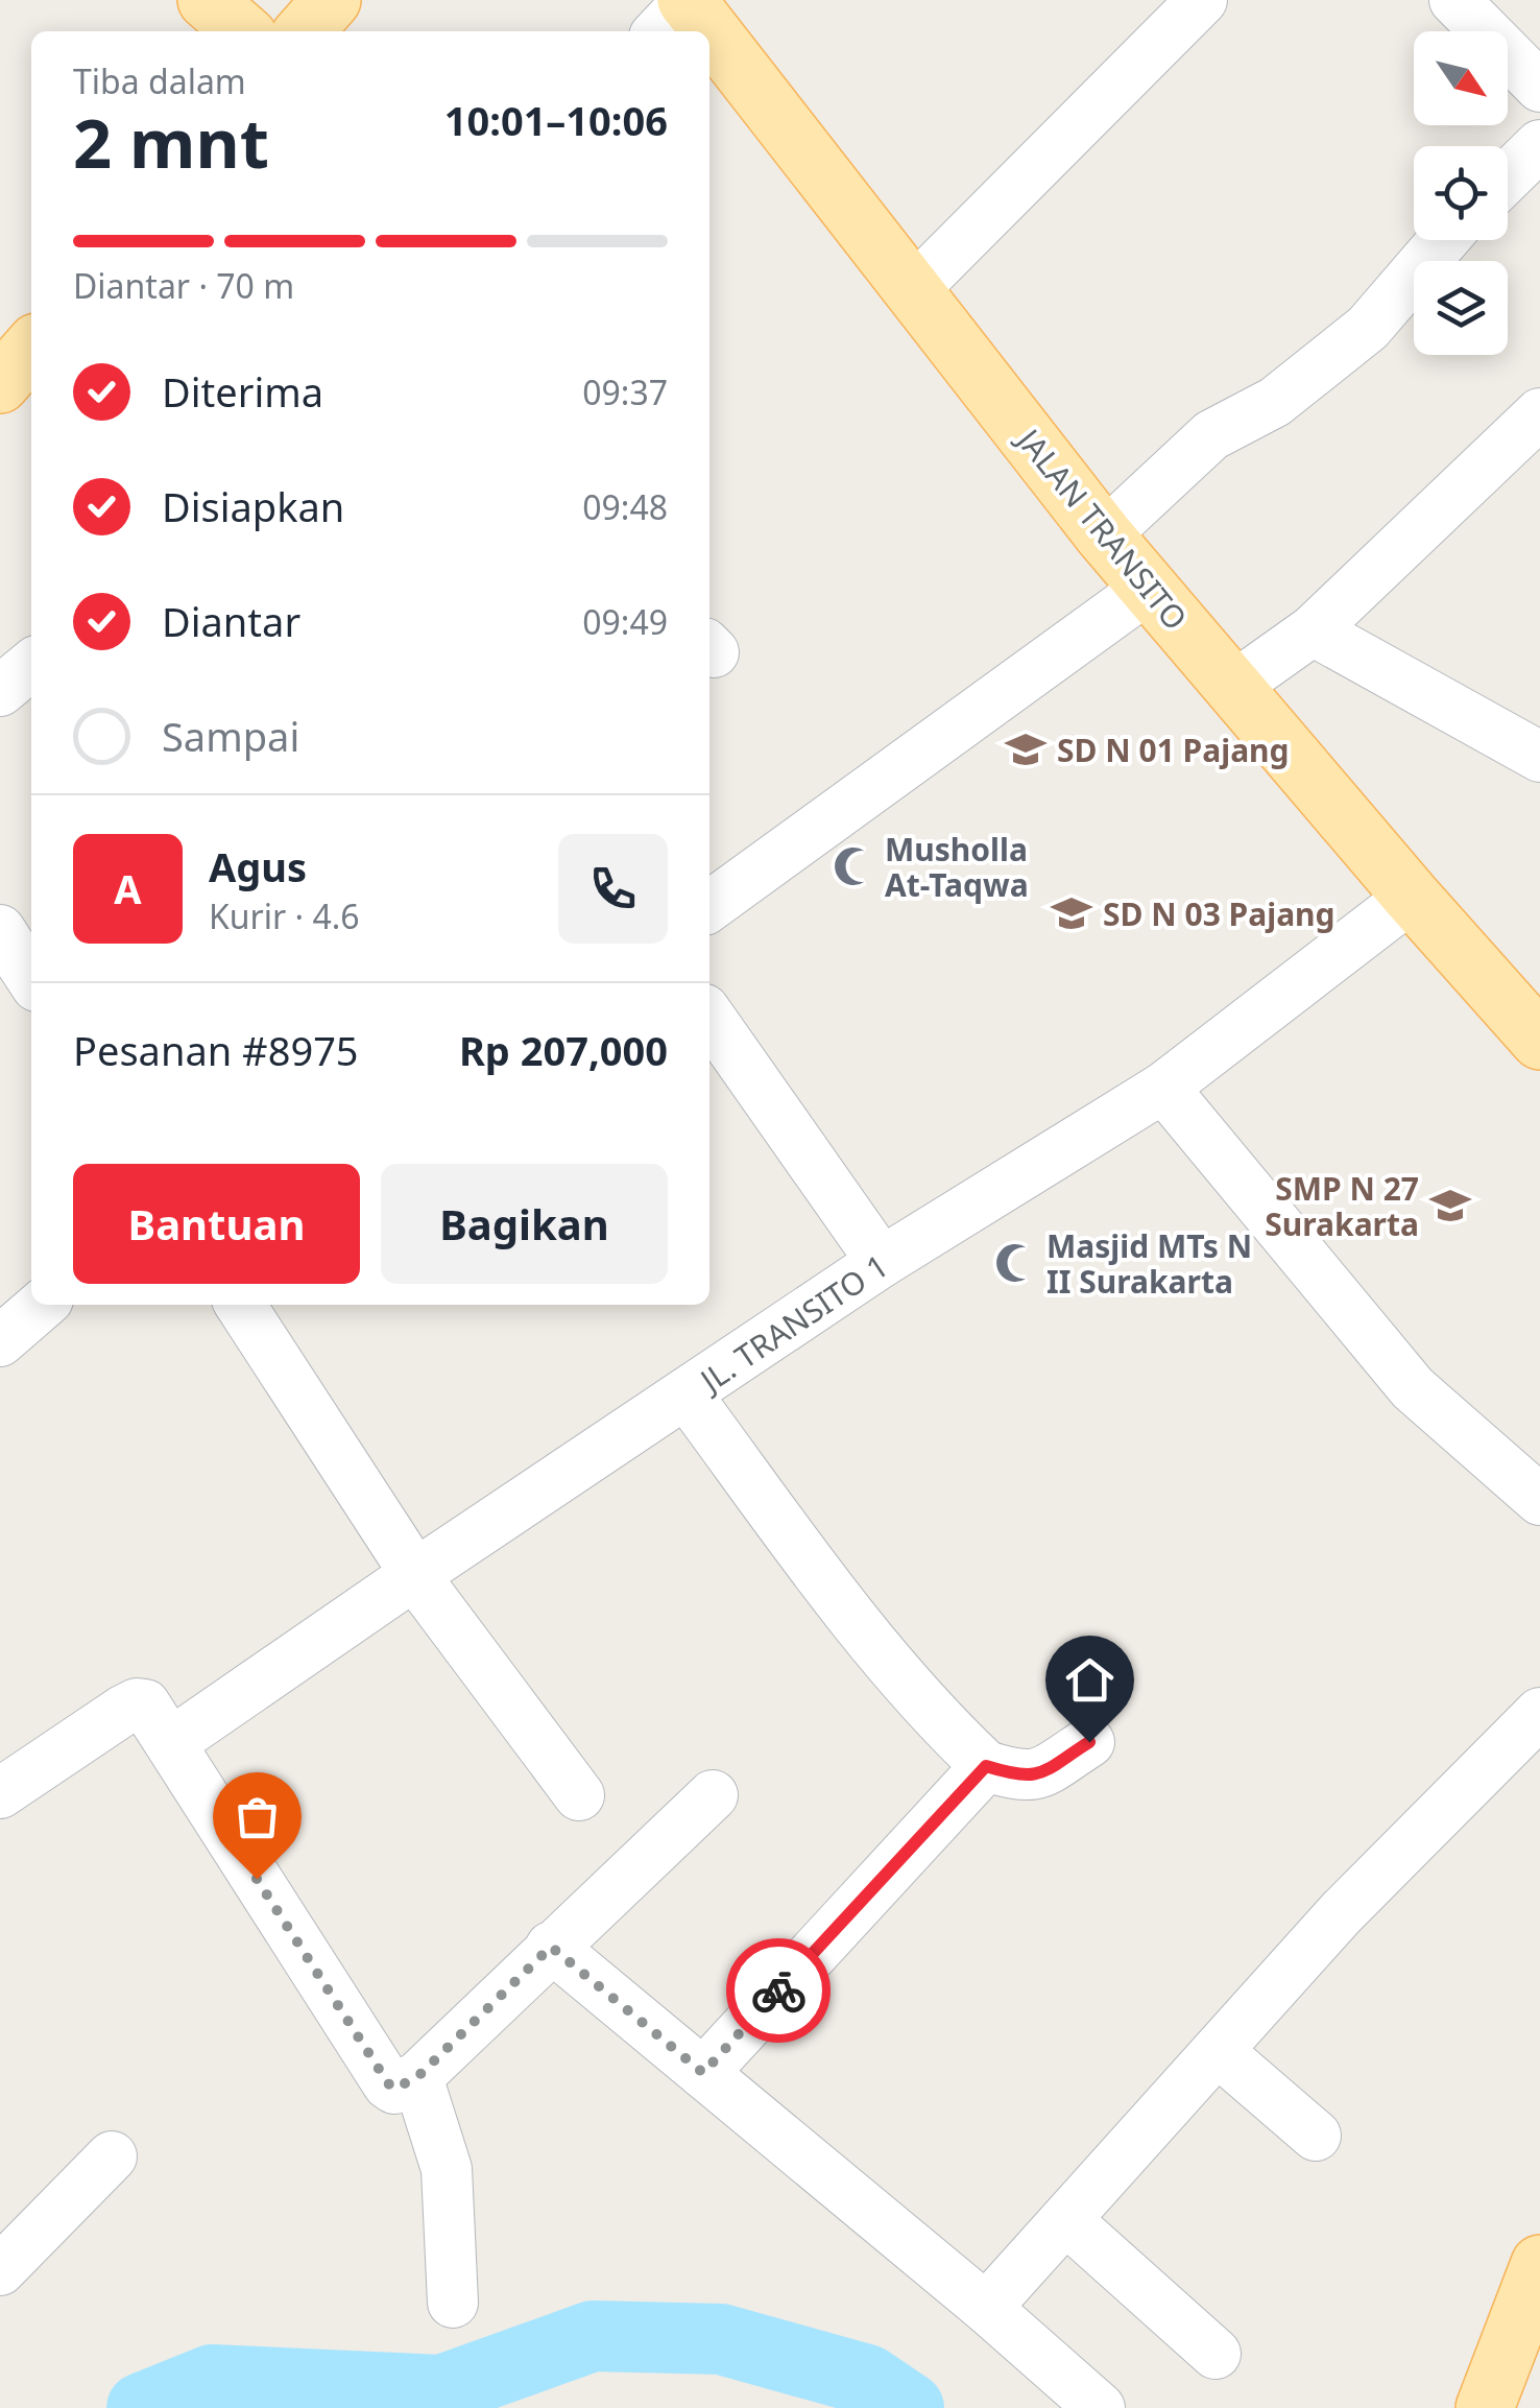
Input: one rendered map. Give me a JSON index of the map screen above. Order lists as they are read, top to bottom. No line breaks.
{"streets":{"main road":["JALAN TRANSITO"],"street":["JL. TRANSITO 1"]},"crossings":[["JALAN TRANSITO","JL. TRANSITO 1"]],"places":{"school or university":["SD N 01 Pajang","SD N 03 Pajang","SMP N 27 Surakarta"],"mosque":["Musholla At-Taqwa","Masjid MTs N II Surakarta"]},"north":"bottom right","page":{"heading":["2 mnt","Tiba dalam","10:01–10:06"],"panel":["Agus","Kurir · 4.6","Pesanan #8975","Rp 207,000"],"bar":"Diantar · 70 m","list":[["Diterima","09:37"],["Disiapkan","09:48"],["Diantar","09:49"],"Sampai"],"round":"A","buttons":["Bantuan","Bagikan"]}}
